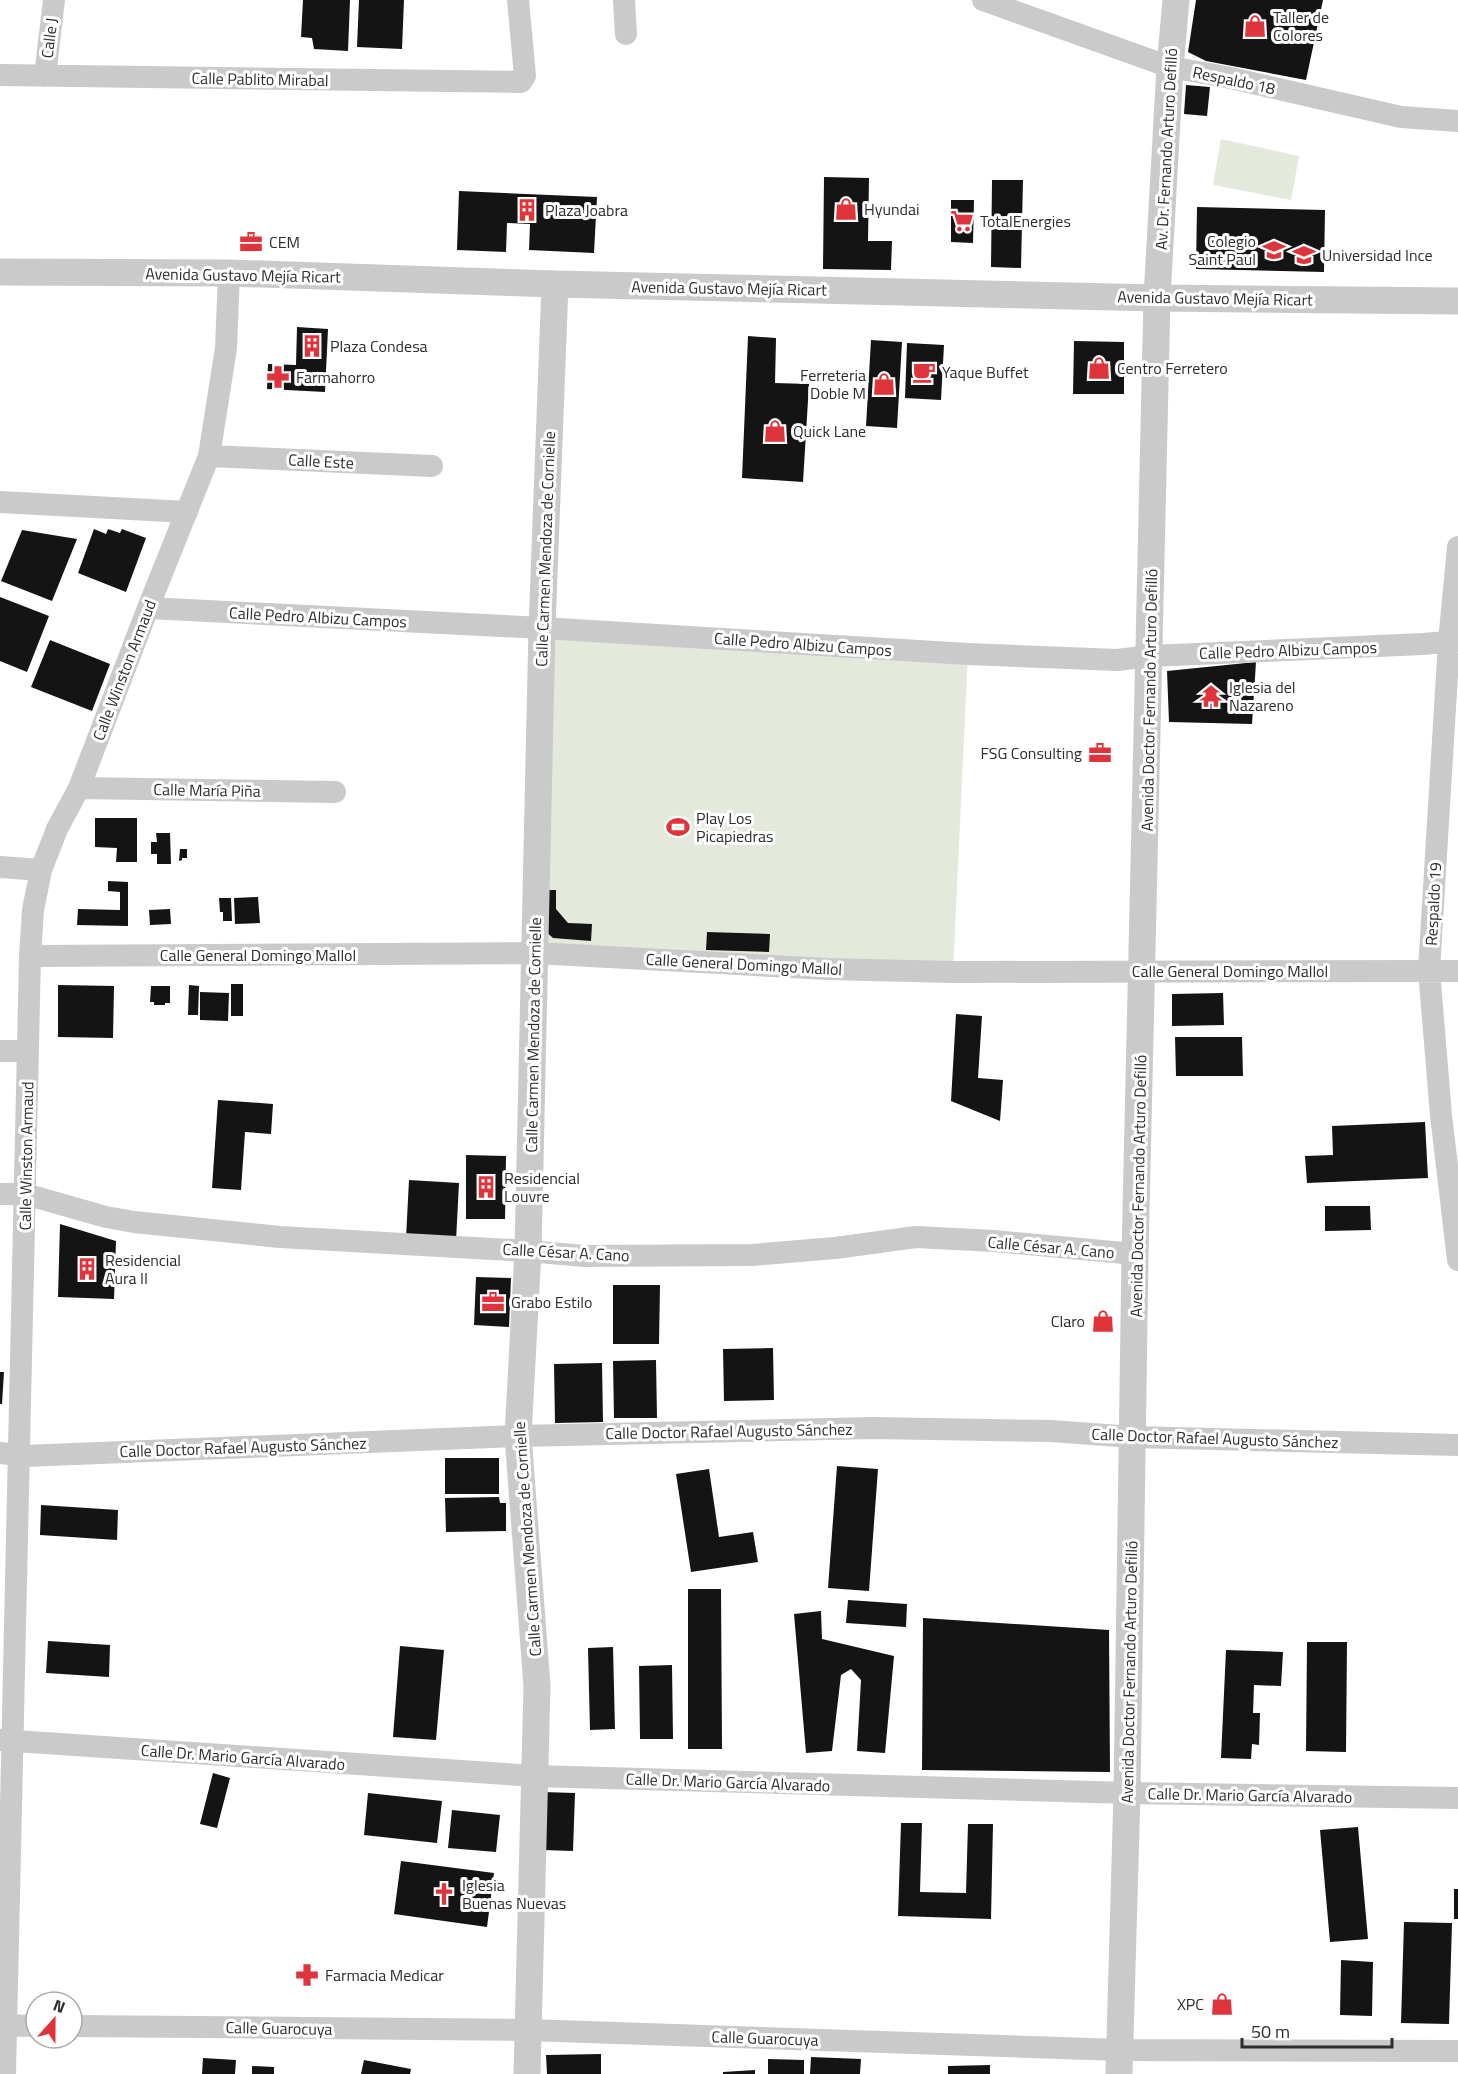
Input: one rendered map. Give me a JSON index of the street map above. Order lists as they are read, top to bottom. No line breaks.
{"streets":{"street":["Calle J","Calle Pablito Mirabal","Respaldo 18","Av. Dr. Fernando Arturo Defilló","Avenida Gustavo Mejía Ricart","Calle Este","Calle Carmen Mendoza de Cornielle","Calle Pedro Albizu Campos","Calle Winston Armaud","Avenida Doctor Fernando Arturo Defilló","Calle María Piña","Respaldo 19","Calle General Domingo Mallol","Calle César A. Cano","Calle Doctor Rafael Augusto Sánchez","Calle Dr. Mario García Alvarado","Calle Guarocuya"]},"crossings":[["Calle J","Calle Pablito Mirabal"],["Respaldo 18","Av. Dr. Fernando Arturo Defilló"],["Av. Dr. Fernando Arturo Defilló","Avenida Gustavo Mejía Ricart"],["Av. Dr. Fernando Arturo Defilló","Avenida Doctor Fernando Arturo Defilló"],["Avenida Gustavo Mejía Ricart","Calle Carmen Mendoza de Cornielle"],["Avenida Gustavo Mejía Ricart","Calle Winston Armaud"],["Avenida Gustavo Mejía Ricart","Avenida Doctor Fernando Arturo Defilló"],["Calle Este","Calle Winston Armaud"],["Calle Carmen Mendoza de Cornielle","Calle Pedro Albizu Campos"],["Calle Carmen Mendoza de Cornielle","Calle General Domingo Mallol"],["Calle Carmen Mendoza de Cornielle","Calle César A. Cano"],["Calle Carmen Mendoza de Cornielle","Calle Doctor Rafael Augusto Sánchez"],["Calle Carmen Mendoza de Cornielle","Calle Dr. Mario García Alvarado"],["Calle Carmen Mendoza de Cornielle","Calle Guarocuya"],["Calle Pedro Albizu Campos","Calle Winston Armaud"],["Calle Pedro Albizu Campos","Avenida Doctor Fernando Arturo Defilló"],["Calle Pedro Albizu Campos","Respaldo 19"],["Calle Winston Armaud","Calle María Piña"],["Calle Winston Armaud","Calle General Domingo Mallol"],["Calle Winston Armaud","Calle César A. Cano"],["Calle Winston Armaud","Calle Doctor Rafael Augusto Sánchez"],["Calle Winston Armaud","Calle Dr. Mario García Alvarado"],["Avenida Doctor Fernando Arturo Defilló","Calle General Domingo Mallol"],["Avenida Doctor Fernando Arturo Defilló","Calle César A. Cano"],["Avenida Doctor Fernando Arturo Defilló","Calle Doctor Rafael Augusto Sánchez"],["Avenida Doctor Fernando Arturo Defilló","Calle Dr. Mario García Alvarado"],["Avenida Doctor Fernando Arturo Defilló","Calle Guarocuya"],["Respaldo 19","Calle General Domingo Mallol"]],"places":{"shop":["Taller de Colores","Hyundai","Centro Ferretero","Ferreteria Doble M","Quick Lane","Claro","XPC"],"building":["Plaza Joabra","Plaza Condesa","Residencial Louvre","Residencial Aura II"],"supermarket":["TotalEnergies"],"office":["CEM","FSG Consulting","Grabo Estilo"],"school or university":["Colegio Saint Paul","Universidad Ince"],"cafe":["Yaque Buffet"],"pharmacy":["Farmahorro","Farmacia Medicar"],"temple":["Iglesia del Nazareno"],"sports":["Play Los Picapiedras"],"church":["Iglesia Buenas Nuevas"]},"scale_bar":"50 m","north":"top"}
